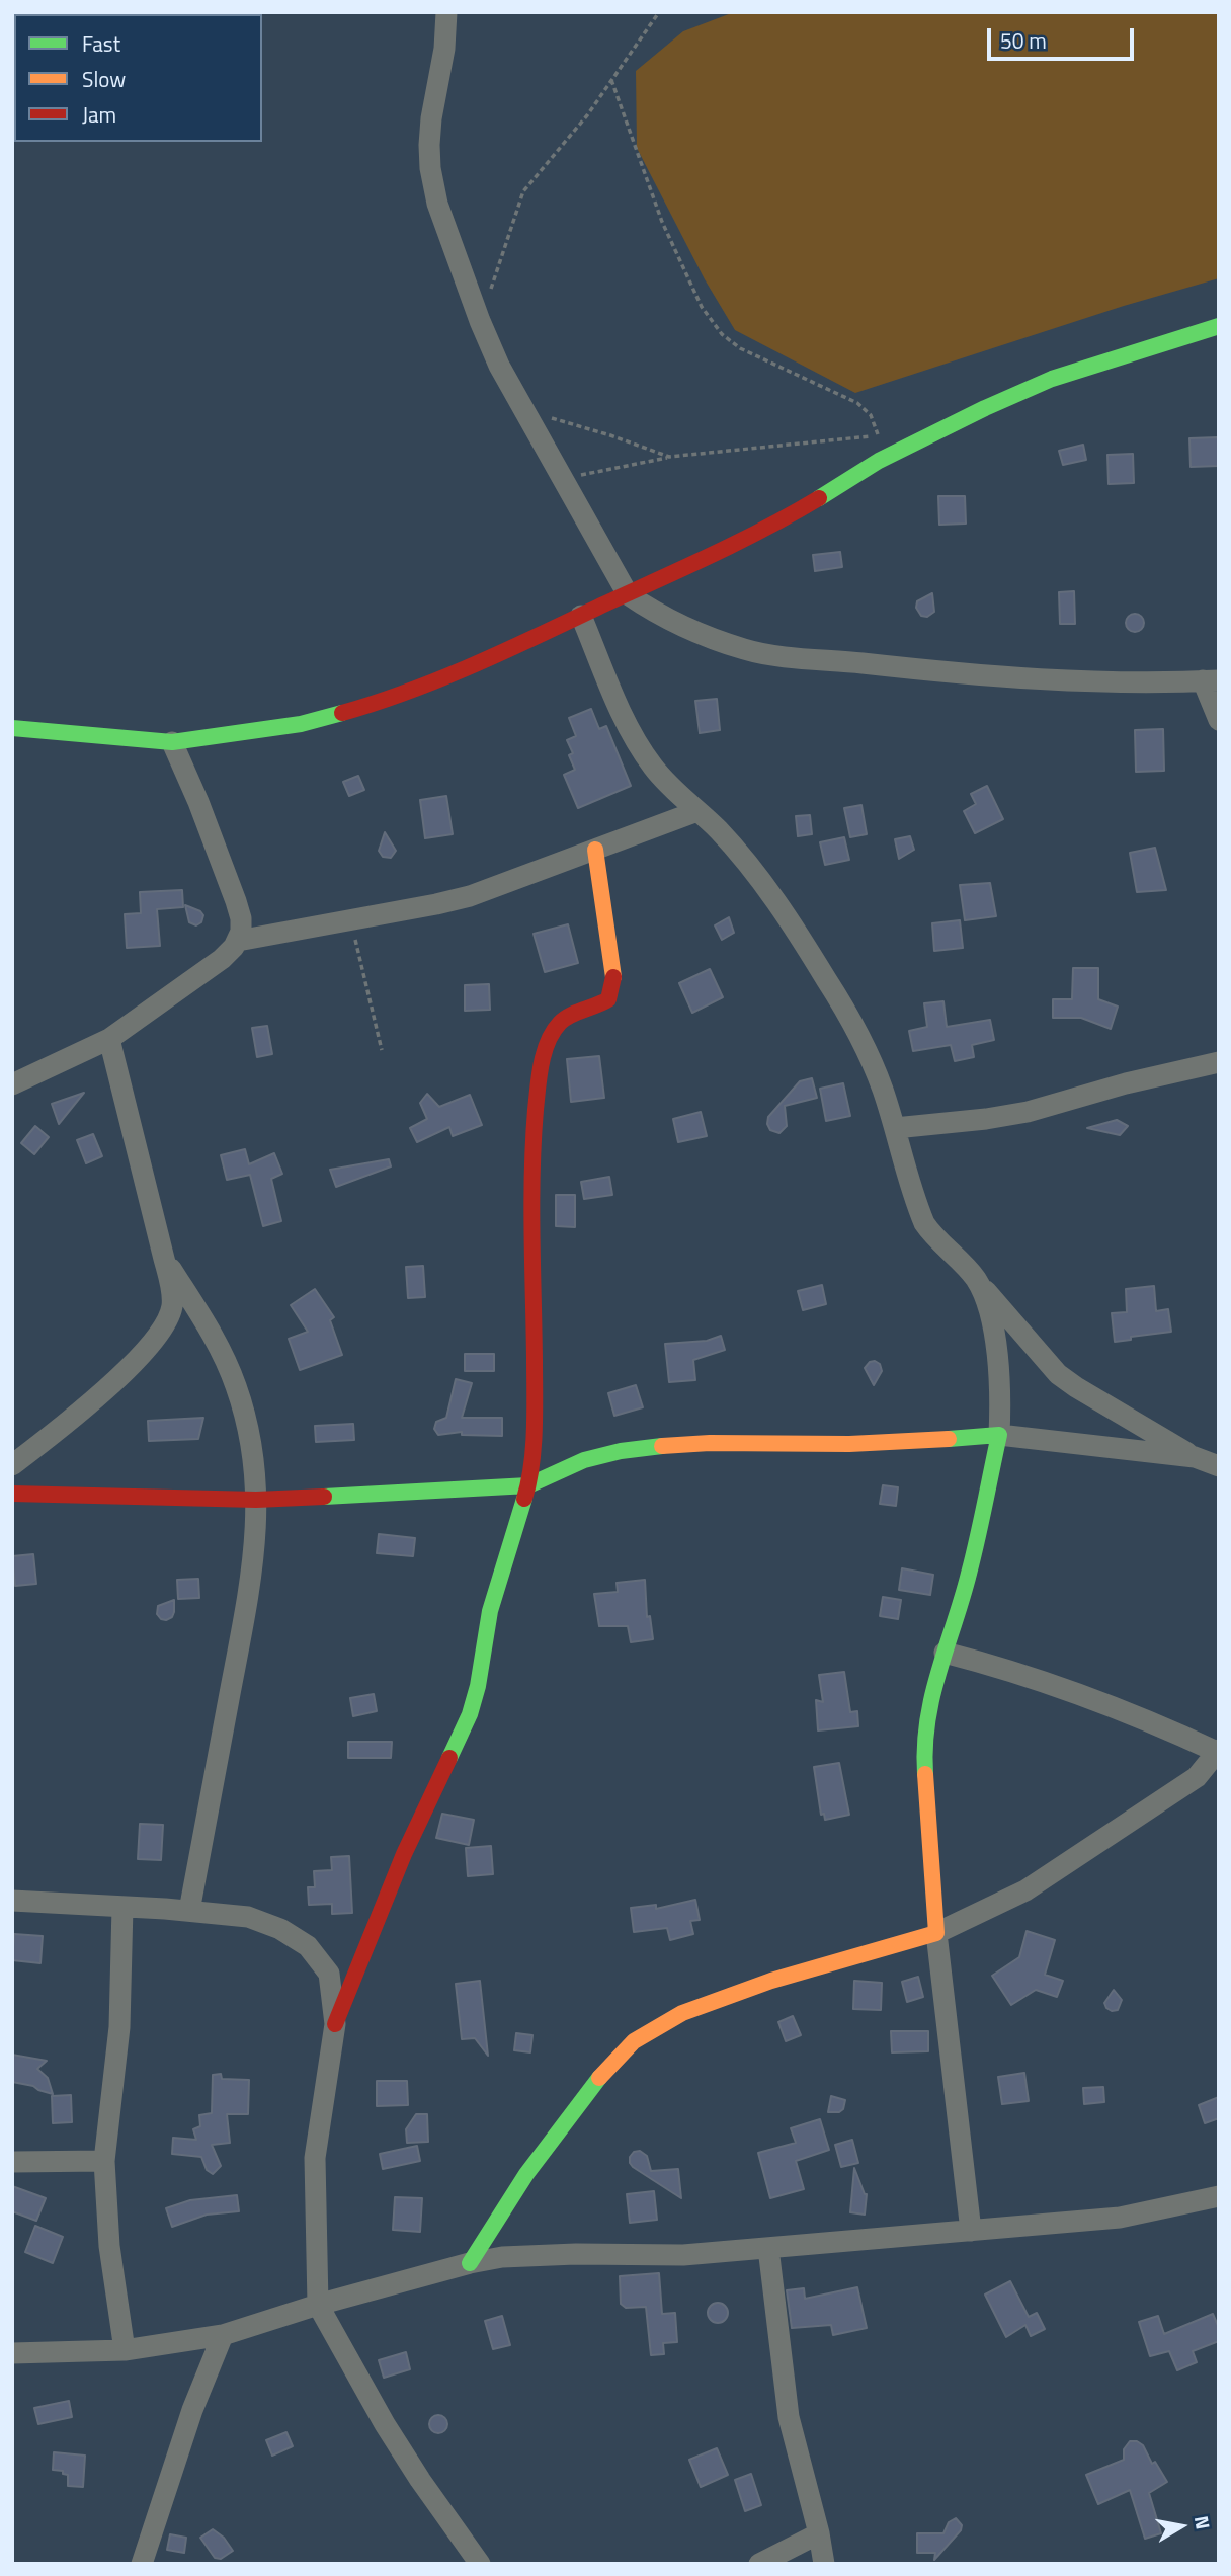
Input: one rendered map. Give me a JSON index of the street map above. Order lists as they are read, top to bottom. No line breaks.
{"legend":["Fast","Slow","Jam"],"scale_bar":"50 m","north":"right"}
